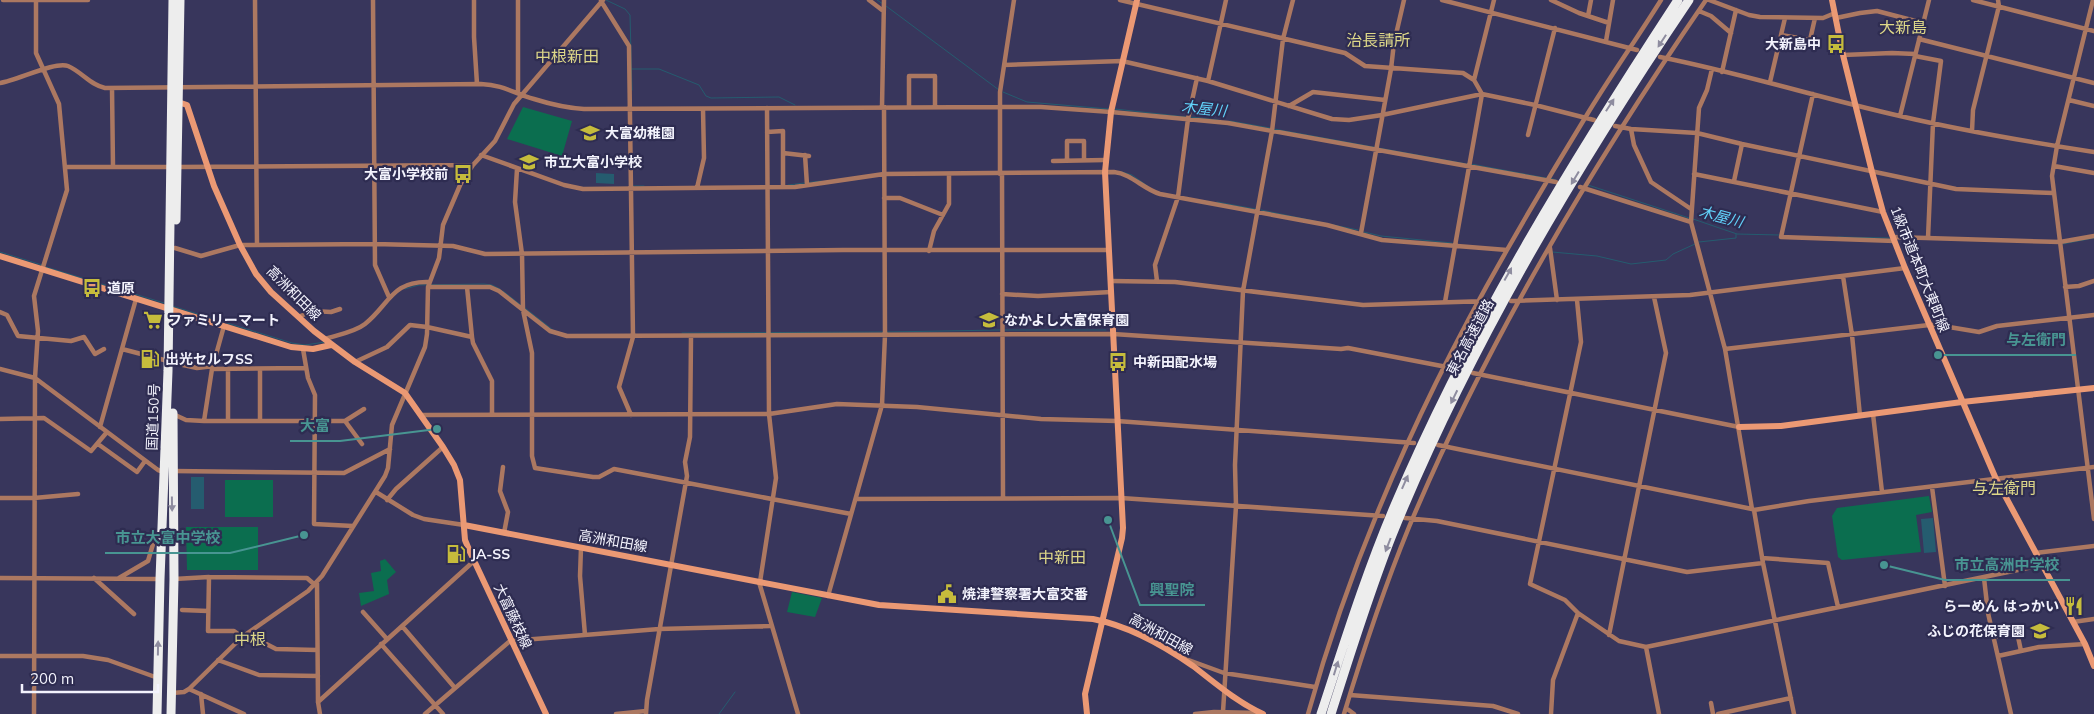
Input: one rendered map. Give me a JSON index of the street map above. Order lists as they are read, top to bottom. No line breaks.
{"streets":{"highway":["東名高速道路","国道150号"],"street":["1級市道本町大東町線","高洲和田線","大富藤枝線"]},"crossings":[["高洲和田線","国道150号"],["高洲和田線","大富藤枝線"]],"districts":["大新島","治長請所","中根新田","与左衛門","中新田","中根"],"water":["木屋川"],"places":{"bus stop":["大新島中","大富小学校前","道原","中新田配水場"],"school or university":["大富幼稚園","市立大富小学校","なかよし大富保育園","ふじの花保育園"],"supermarket":["ファミリーマート"],"other":["与左衛門","大富","興聖院","市立大富中学校","市立高洲中学校"],"fuel station":["出光セルフSS","JA-SS"],"public building":["焼津警察署大富交番"],"restaurant":["らーめん はっかい"]},"scale_bar":"200 m"}
